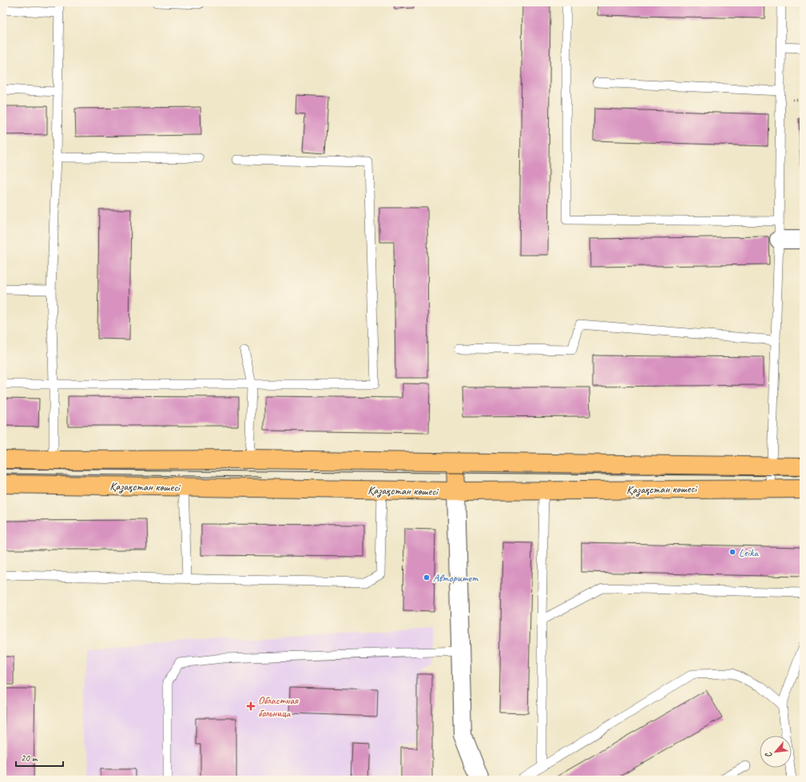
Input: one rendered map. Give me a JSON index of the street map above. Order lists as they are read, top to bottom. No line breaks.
{"streets":{"main road":["Қазақстан көшесі"]},"places":{"other":["Leika","Авторитет"],"health":["Областная больница"]},"scale_bar":"20 m","north":"bottom left"}
